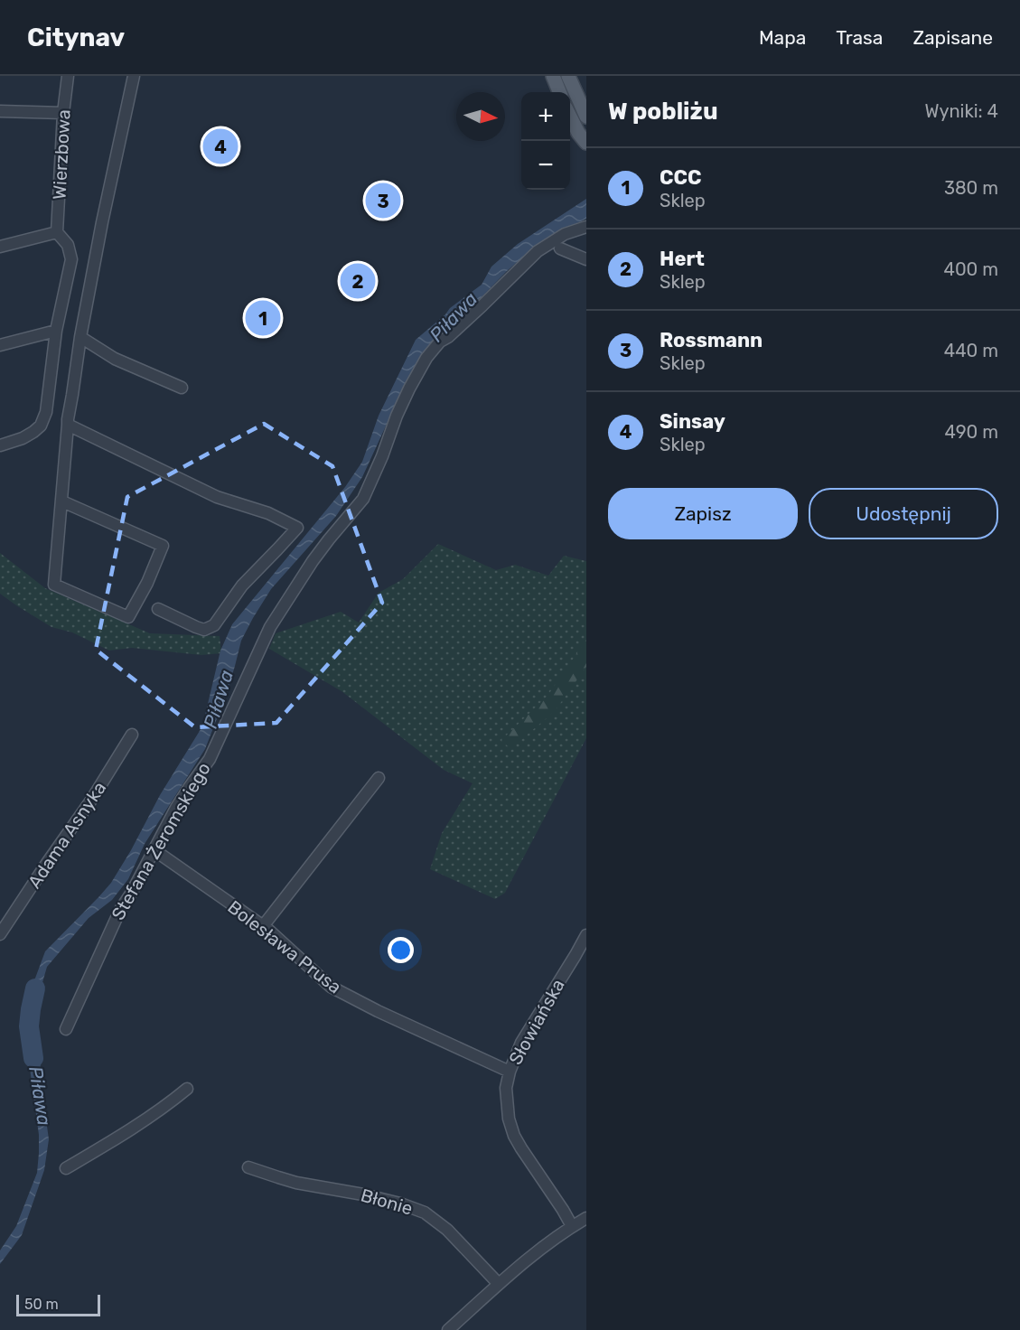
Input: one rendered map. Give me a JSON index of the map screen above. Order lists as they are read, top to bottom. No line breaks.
{"streets":{"street":["Wierzbowa","Adama Asnyka","Stefana Żeromskiego","Bolesława Prusa","Słowiańska","Błonie"]},"crossings":[["Stefana Żeromskiego","Bolesława Prusa"],["Bolesława Prusa","Słowiańska"]],"water":["Piława"],"scale_bar":"50 m","north":"right","page":{"header":"Citynav","nav":["Mapa","Trasa","Zapisane"],"heading":["W pobliżu","Wyniki: 4"],"map_buttons":["+","−"],"pins":["4","3","2","1"],"list":[{"mark":"1","name":"CCC","note":"Sklep","value":"380 m"},{"mark":"2","name":"Hert","note":"Sklep","value":"400 m"},{"mark":"3","name":"Rossmann","note":"Sklep","value":"440 m"},{"mark":"4","name":"Sinsay","note":"Sklep","value":"490 m"}],"buttons":["Zapisz","Udostępnij"],"scale":"50 m"}}
